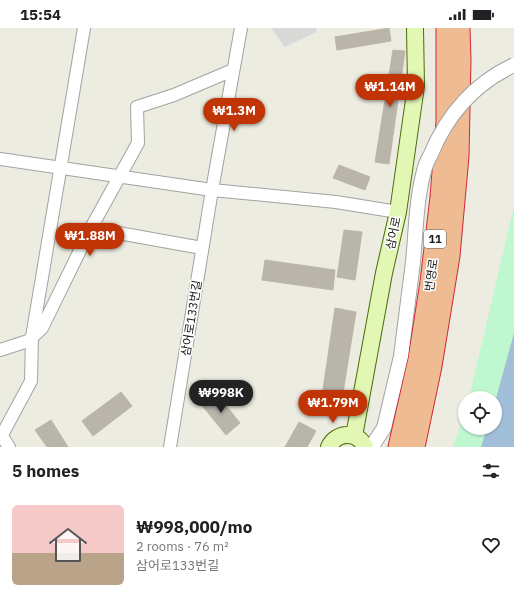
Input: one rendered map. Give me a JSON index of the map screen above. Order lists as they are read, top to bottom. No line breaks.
{"streets":{"highway":["11","번영로"],"main road":["삼어로"],"street":["삼어로133번길"]},"page":{"status":"15:54","price":["₩1.14M","₩1.3M","₩1.88M","₩998K","₩1.79M"],"heading":"5 homes","list":[{"name":"₩998,000/mo","note":"2 rooms · 76 m² · 삼어로133번길"}]}}
